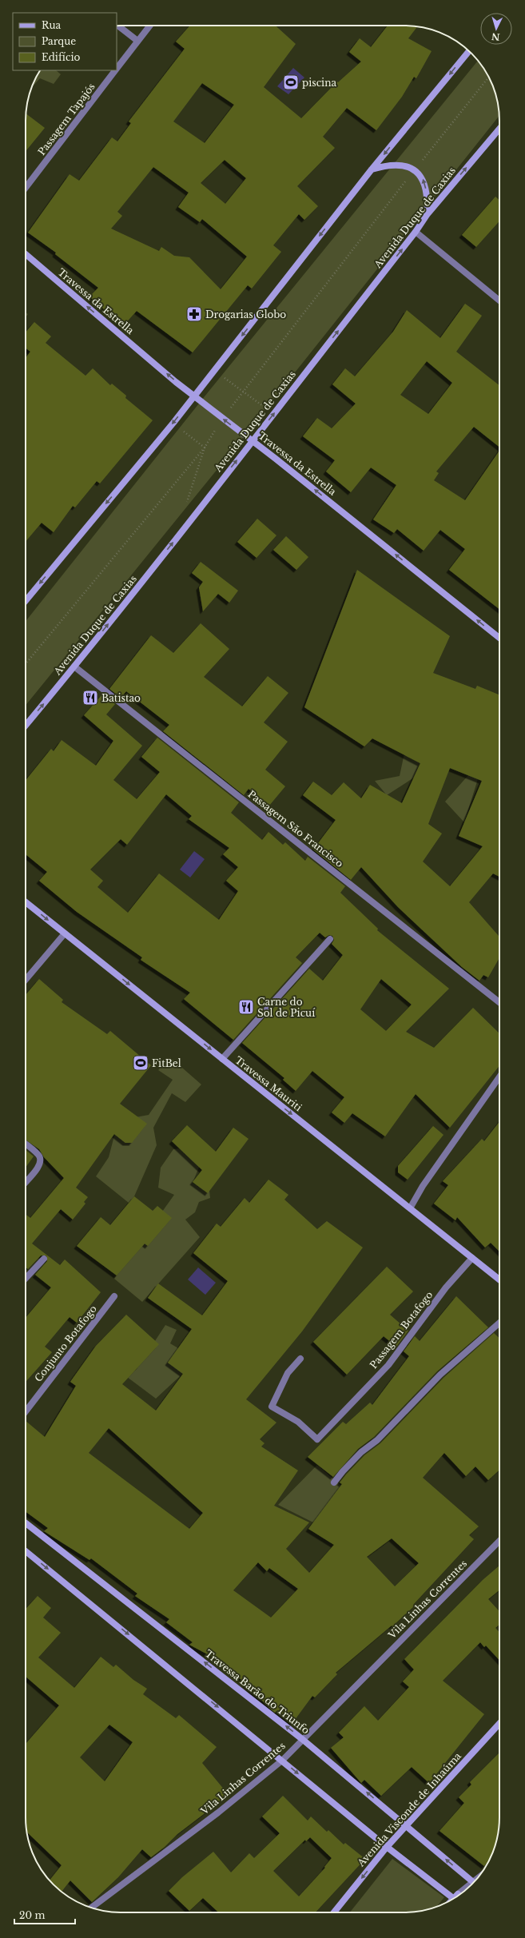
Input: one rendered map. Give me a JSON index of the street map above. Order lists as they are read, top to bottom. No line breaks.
{"streets":{"main road":["Avenida Duque de Caxias","Travessa da Estrella","Travessa Mauriti","Travessa Barão do Triunfo","Avenida Visconde de Inhaúma"],"street":["Passagem Tapajós","Passagem São Francisco","Passagem Botafogo","Conjunto Botafogo","Vila Linhas Correntes"]},"crossings":[["Avenida Duque de Caxias","Travessa da Estrella"],["Avenida Duque de Caxias","Passagem São Francisco"],["Travessa Mauriti","Passagem Botafogo"],["Vila Linhas Correntes","Travessa Barão do Triunfo"],["Travessa Barão do Triunfo","Avenida Visconde de Inhaúma"]],"one_way":["Avenida Duque de Caxias","Travessa da Estrella","Travessa Mauriti"],"places":{"sports":["piscina","FitBel"],"pharmacy":["Drogarias Globo"],"restaurant":["Batistao","Carne do Sol de Picuí"]},"legend":["Rua","Parque","Edifício"],"scale_bar":"20 m","north":"bottom"}
